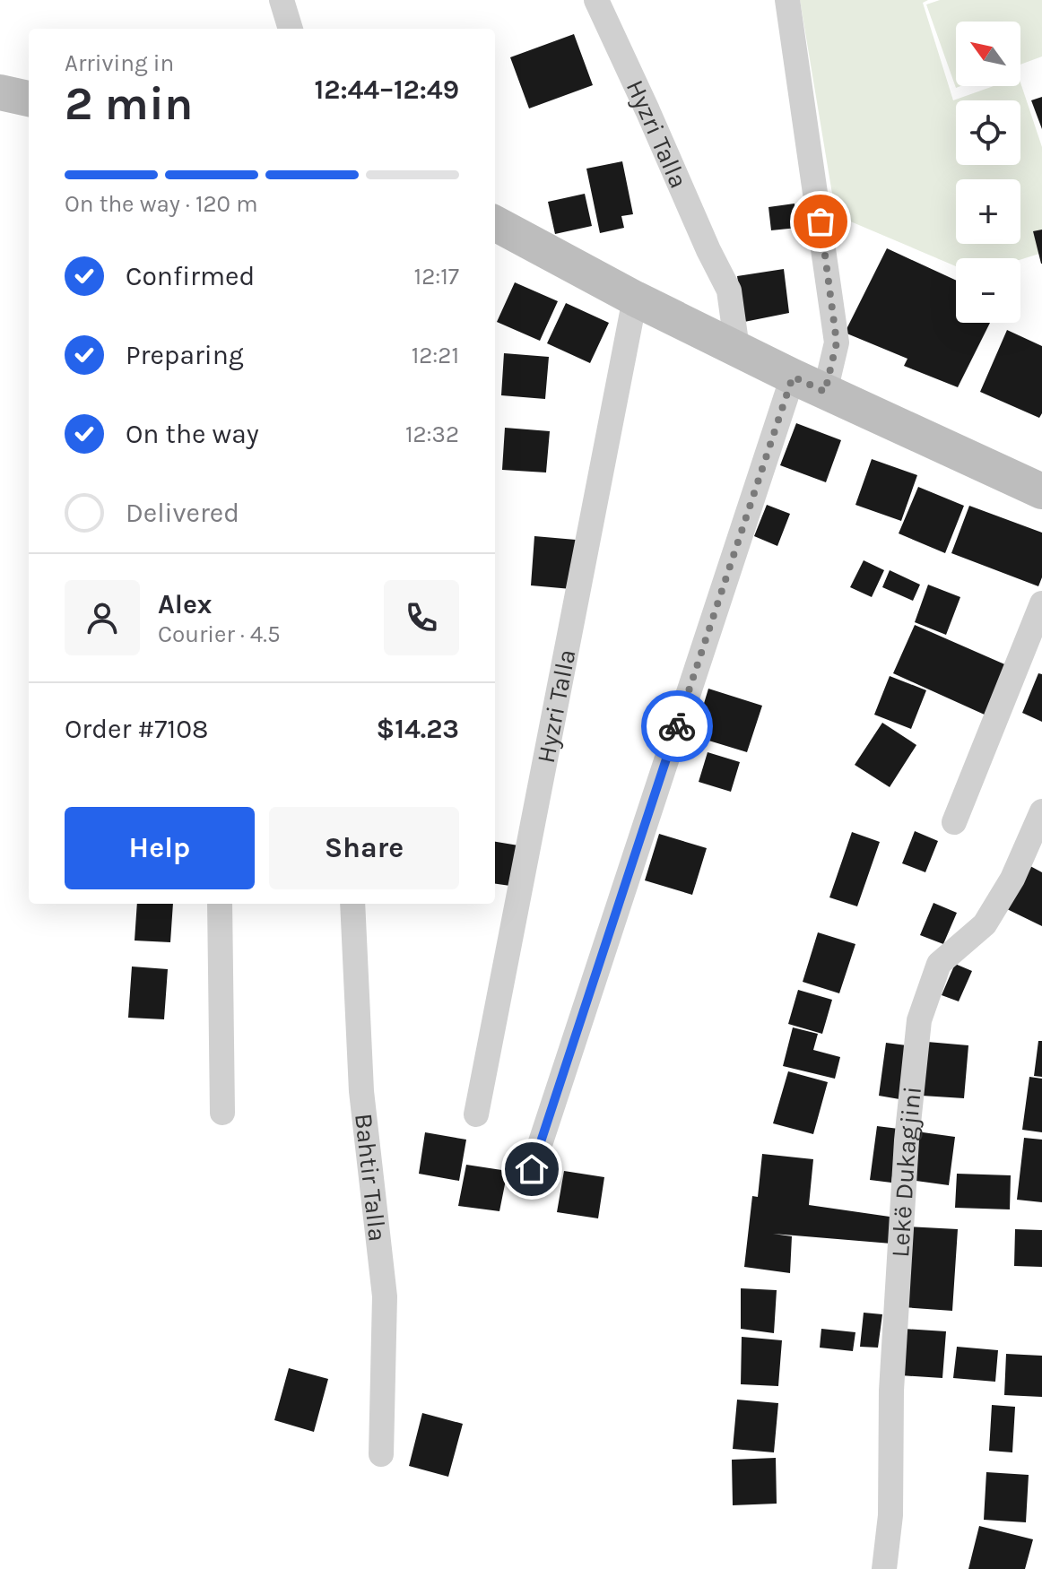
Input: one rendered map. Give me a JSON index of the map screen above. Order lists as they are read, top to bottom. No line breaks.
{"streets":{"street":["Hyzri Talla","Lekë Dukagjini","Bahtir Talla"]},"north":"top left","page":{"map_buttons":["+","−"],"heading":["2 min","Arriving in","12:44–12:49"],"panel":["Alex","Courier · 4.5","Order #7108","$14.23"],"bar":"On the way · 120 m","list":[["Confirmed","12:17"],["Preparing","12:21"],["On the way","12:32"],"Delivered"],"buttons":["Help","Share"]}}
